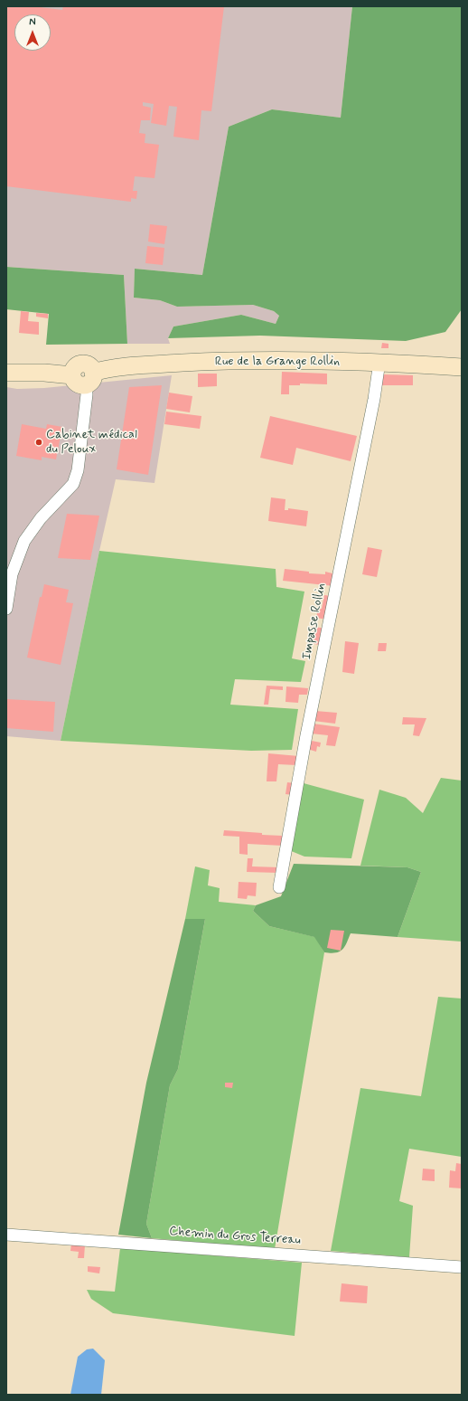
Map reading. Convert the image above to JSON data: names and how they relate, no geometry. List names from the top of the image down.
{
  "streets": {
    "main road": ["Rue de la Grange Rollin"],
    "street": ["Impasse Rollin", "Chemin du Gros Terreau"]
  },
  "crossings": [
    ["Rue de la Grange Rollin", "Impasse Rollin"]
  ],
  "places": ["Cabinet médical du Peloux"],
  "north": "top"
}
